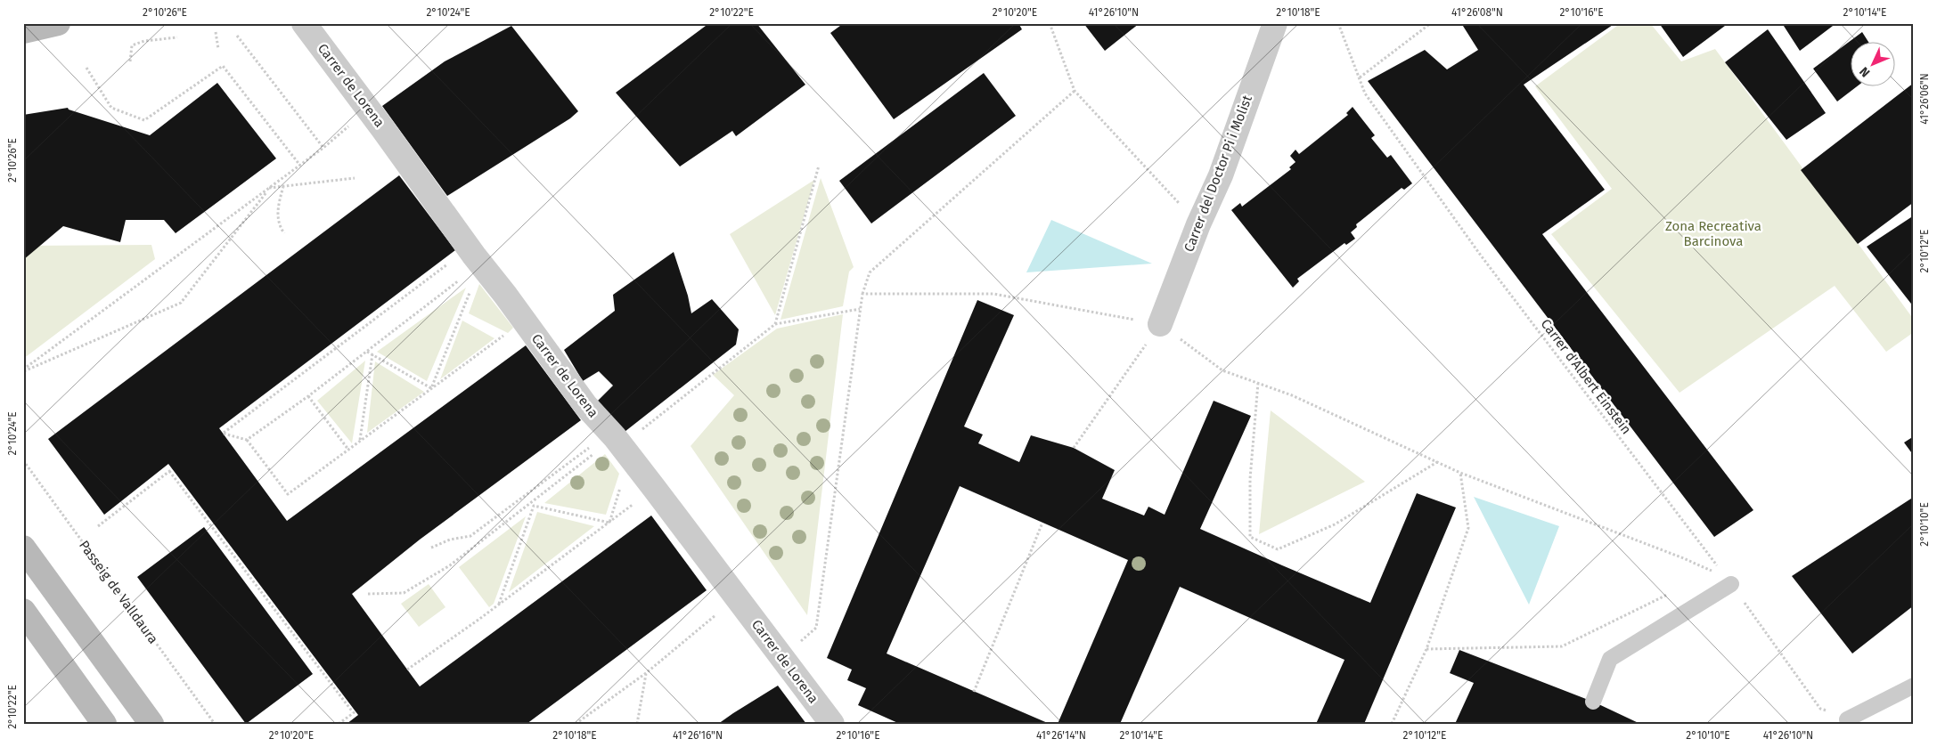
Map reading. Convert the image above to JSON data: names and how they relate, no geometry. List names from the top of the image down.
{
  "streets": {
    "street": ["Carrer de Lorena", "Carrer del Doctor Pi i Molist"],
    "path": ["Carrer d'Albert Einstein", "Passeig de Valldaura"]
  },
  "parks": ["Zona Recreativa Barcinova"],
  "north": "bottom left",
  "coordinates": [
    "2°10'26\"E",
    "2°10'24\"E",
    "2°10'22\"E",
    "2°10'20\"E",
    "41°26'10\"N",
    "2°10'18\"E",
    "41°26'08\"N",
    "2°10'16\"E",
    "2°10'14\"E",
    "41°26'06\"N",
    "2°10'12\"E",
    "2°10'10\"E",
    "41°26'16\"N",
    "41°26'14\"N"
  ]
}
